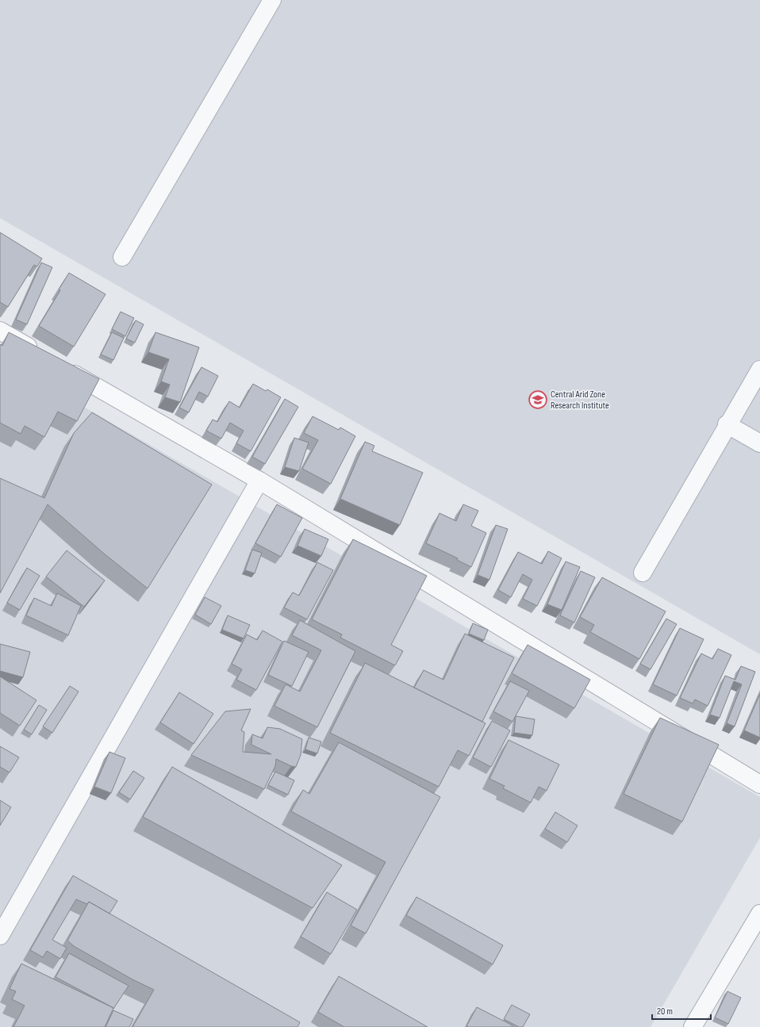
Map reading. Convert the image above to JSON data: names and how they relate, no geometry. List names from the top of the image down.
{
  "places": {
    "school or university": ["Central Arid Zone Research Institute"]
  },
  "scale_bar": "20 m"
}
